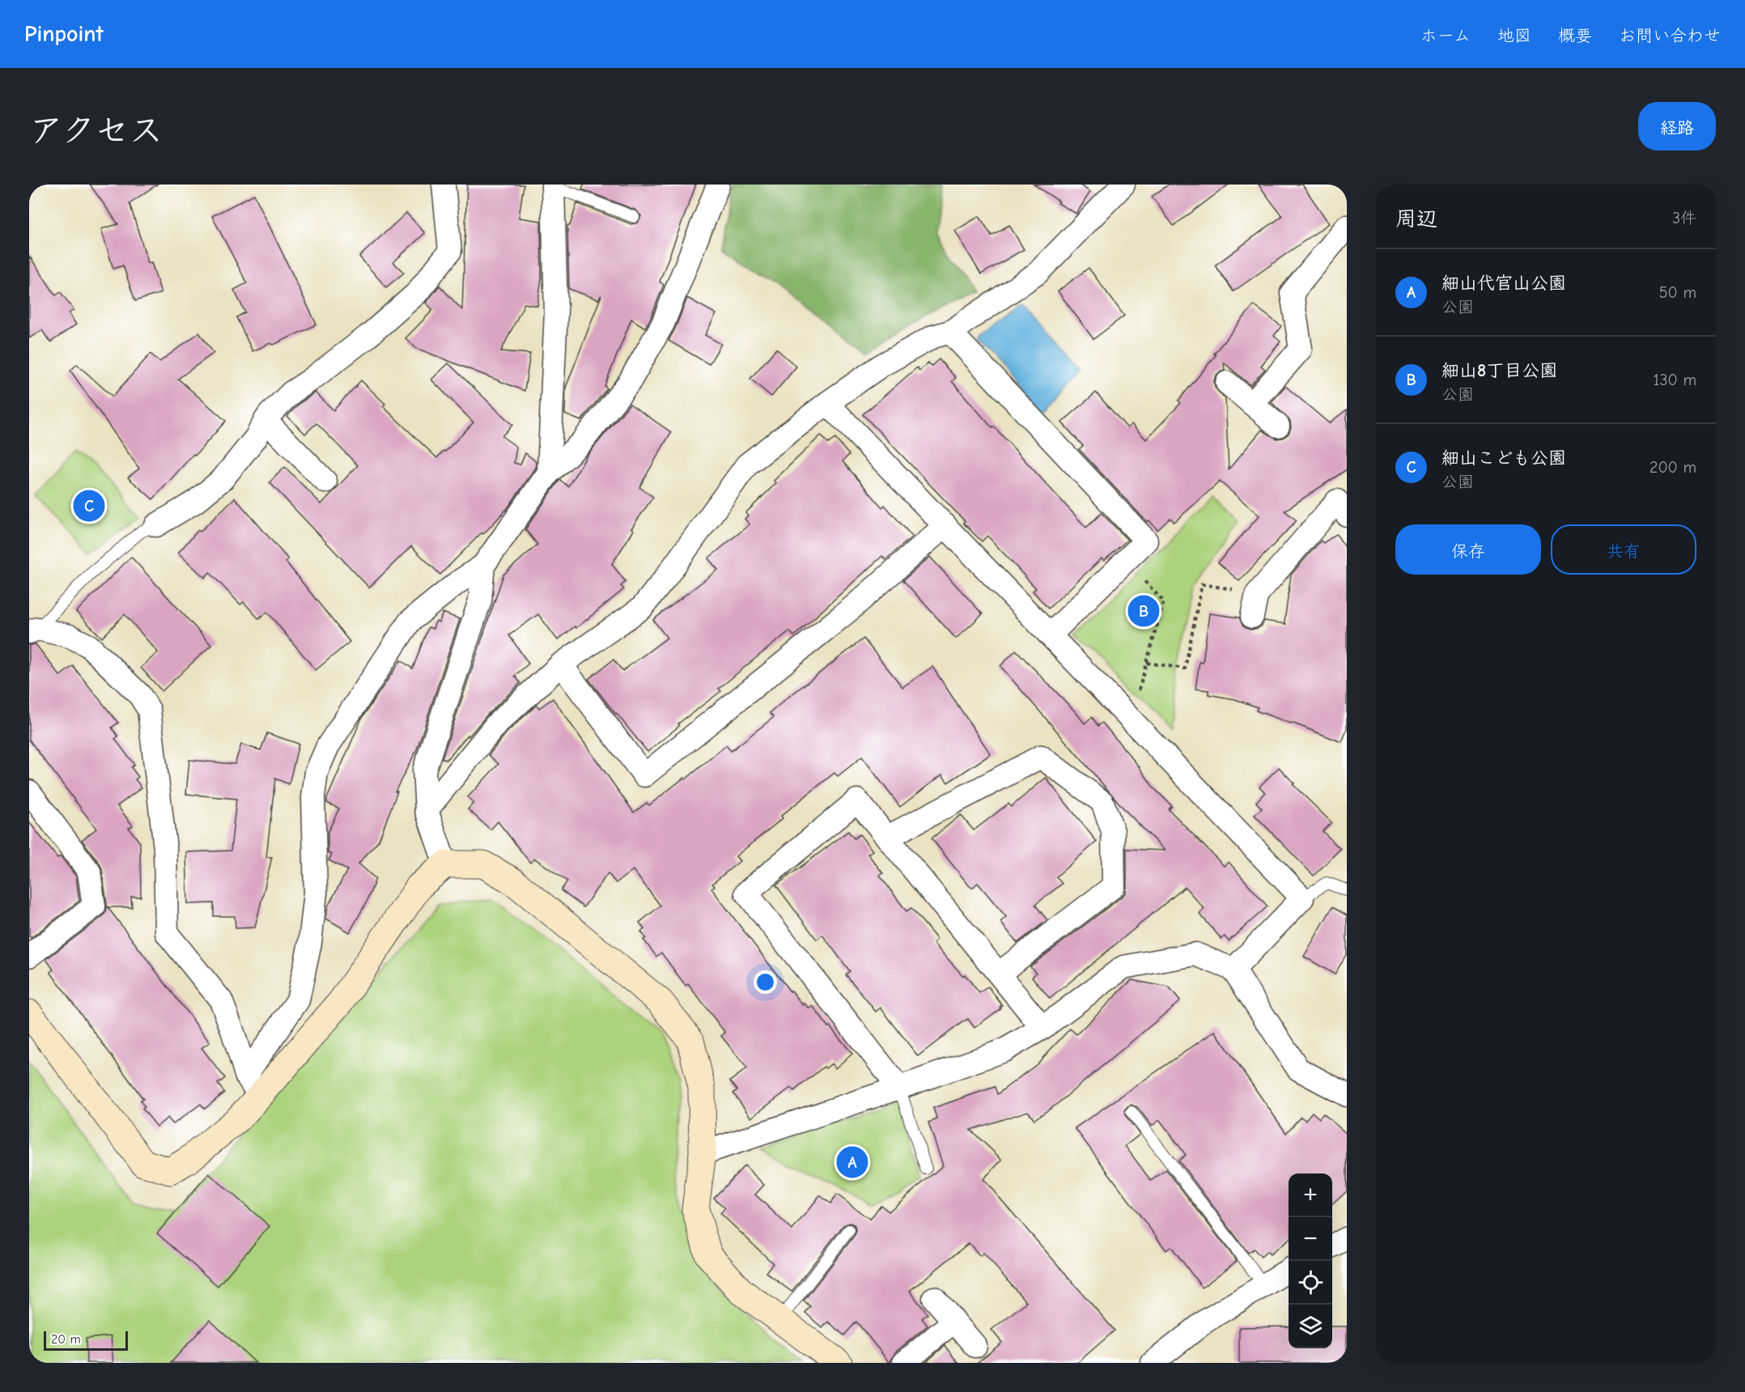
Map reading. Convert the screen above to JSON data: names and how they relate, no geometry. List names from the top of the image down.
{
  "scale_bar": "20 m",
  "page": {
    "header": "Pinpoint",
    "nav": [
      "ホーム",
      "地図",
      "概要",
      "お問い合わせ"
    ],
    "title": "アクセス",
    "buttons": [
      "経路",
      ["保存", "共有"]
    ],
    "heading": ["周辺", "3件"],
    "list": [
      {
        "mark": "A",
        "name": "細山代官山公園",
        "note": "公園",
        "value": "50 m"
      },
      {
        "mark": "B",
        "name": "細山8丁目公園",
        "note": "公園",
        "value": "130 m"
      },
      {
        "mark": "C",
        "name": "細山こども公園",
        "note": "公園",
        "value": "200 m"
      }
    ],
    "pins": ["C", "B", "A"],
    "map_buttons": ["+", "−"],
    "scale": "20 m"
  }
}
